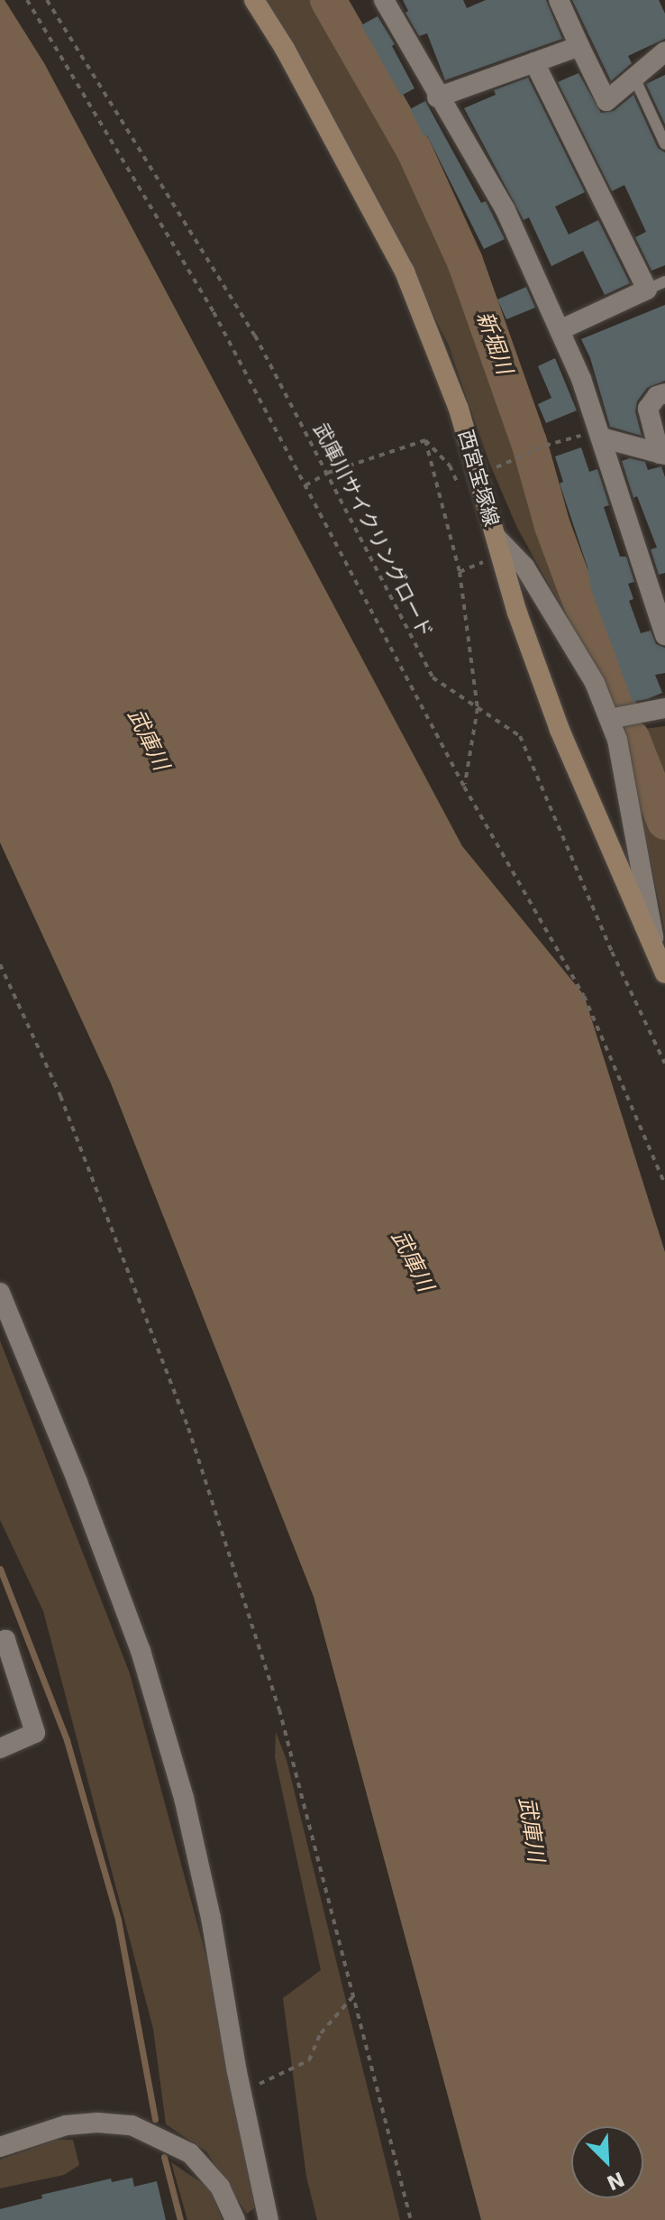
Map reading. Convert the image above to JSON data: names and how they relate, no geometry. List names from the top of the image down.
{
  "streets": {
    "main road": ["西宮宝塚線"],
    "path": ["武庫川サイクリングロード"]
  },
  "water": ["新堀川", "武庫川"],
  "north": "bottom right"
}
